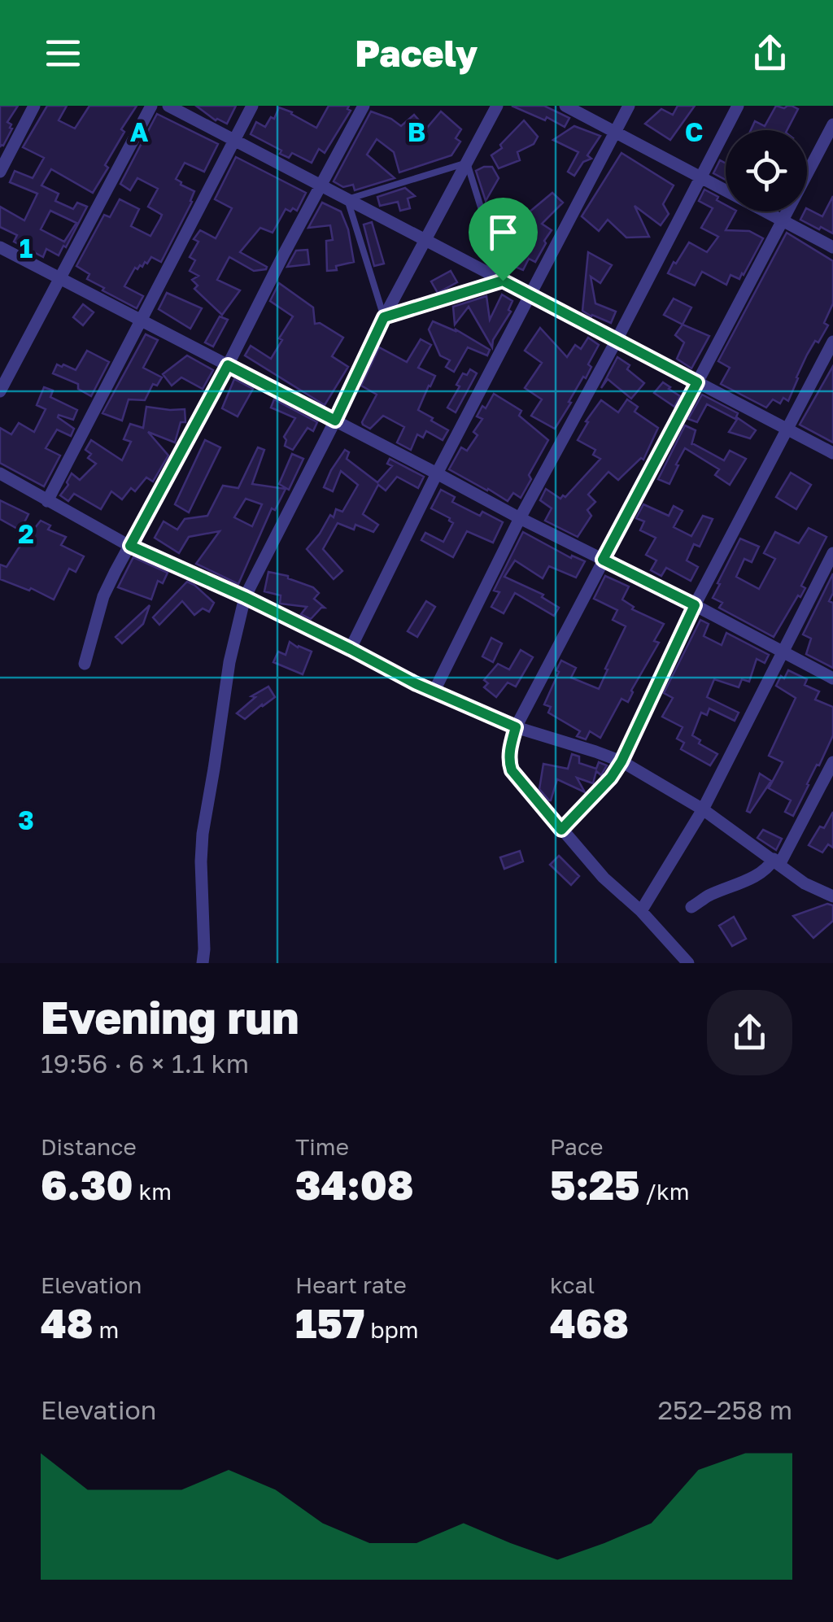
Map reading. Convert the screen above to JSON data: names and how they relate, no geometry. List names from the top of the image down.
{
  "page": {
    "header": "Pacely",
    "heading": ["Evening run", "19:56 · 6 × 1.1 km"],
    "stats": [
      ["Distance", "6.30 km"],
      ["Time", "34:08"],
      ["Pace", "5:25 /km"],
      ["Elevation", "48 m"],
      ["Heart rate", "157 bpm"],
      ["kcal", "468"]
    ],
    "chart": ["Elevation", "252–258 m"]
  },
  "grid": {
    "columns": ["A", "B", "C"],
    "rows": ["1", "2", "3"]
  }
}
